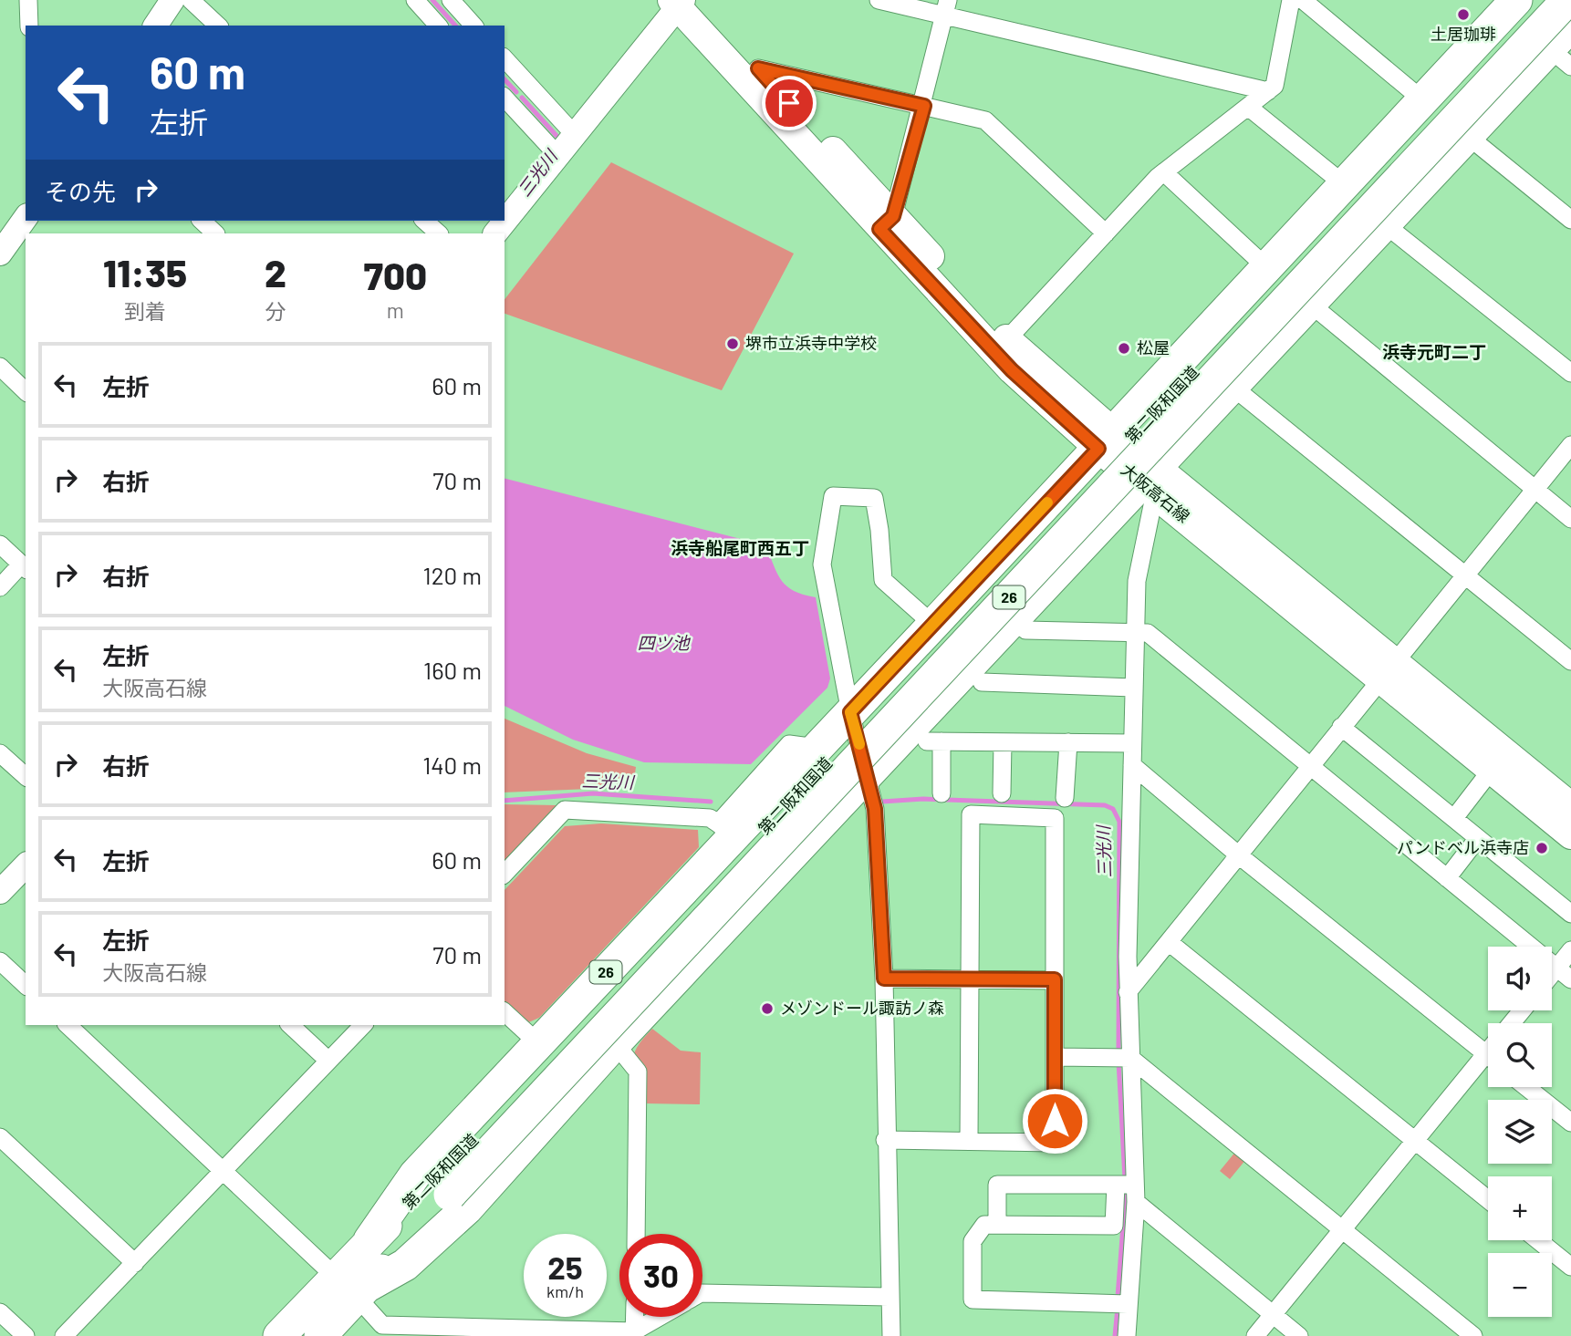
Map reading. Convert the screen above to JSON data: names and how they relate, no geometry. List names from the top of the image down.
{
  "streets": {
    "highway": ["第二阪和国道", "26"],
    "main road": ["大阪高石線"]
  },
  "crossings": [
    ["第二阪和国道", "26"],
    ["大阪高石線", "26"]
  ],
  "districts": ["浜寺元町二丁", "浜寺船尾町西五丁"],
  "water": ["三光川", "四ツ池"],
  "places": [
    "土居珈琲",
    "堺市立浜寺中学校",
    "松屋",
    "パンドベル浜寺店",
    "メゾンドール諏訪ノ森"
  ],
  "page": {
    "turn": ["60 m", "左折"],
    "then": "その先",
    "eta": [
      "11:35",
      "到着",
      "2",
      "分",
      "700",
      "m"
    ],
    "list": [
      {
        "name": "左折",
        "value": "60 m"
      },
      {
        "name": "右折",
        "value": "70 m"
      },
      {
        "name": "右折",
        "value": "120 m"
      },
      {
        "name": "左折",
        "note": "大阪高石線",
        "value": "160 m"
      },
      {
        "name": "右折",
        "value": "140 m"
      },
      {
        "name": "左折",
        "value": "60 m"
      },
      {
        "name": "左折",
        "note": "大阪高石線",
        "value": "70 m"
      }
    ],
    "map_buttons": ["+", "−"],
    "speed": "25 km/h",
    "limit": "30"
  }
}
